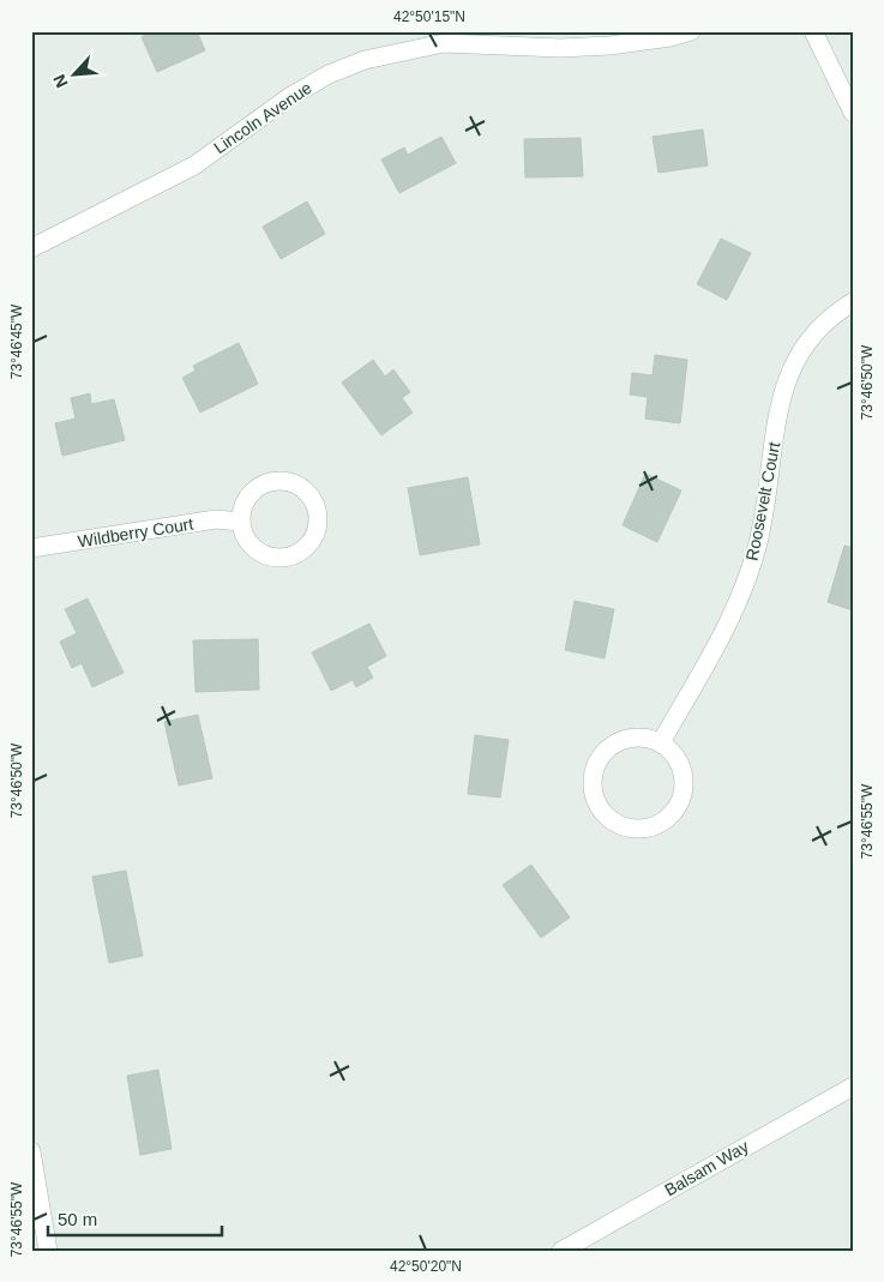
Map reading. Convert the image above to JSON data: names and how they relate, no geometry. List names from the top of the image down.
{
  "streets": {
    "street": [
      "Lincoln Avenue",
      "Roosevelt Court",
      "Wildberry Court",
      "Balsam Way"
    ]
  },
  "scale_bar": "50 m",
  "north": "bottom left",
  "coordinates": [
    "42°50'15\"N",
    "73°46'45\"W",
    "73°46'50\"W",
    "73°46'55\"W",
    "42°50'20\"N"
  ]
}
